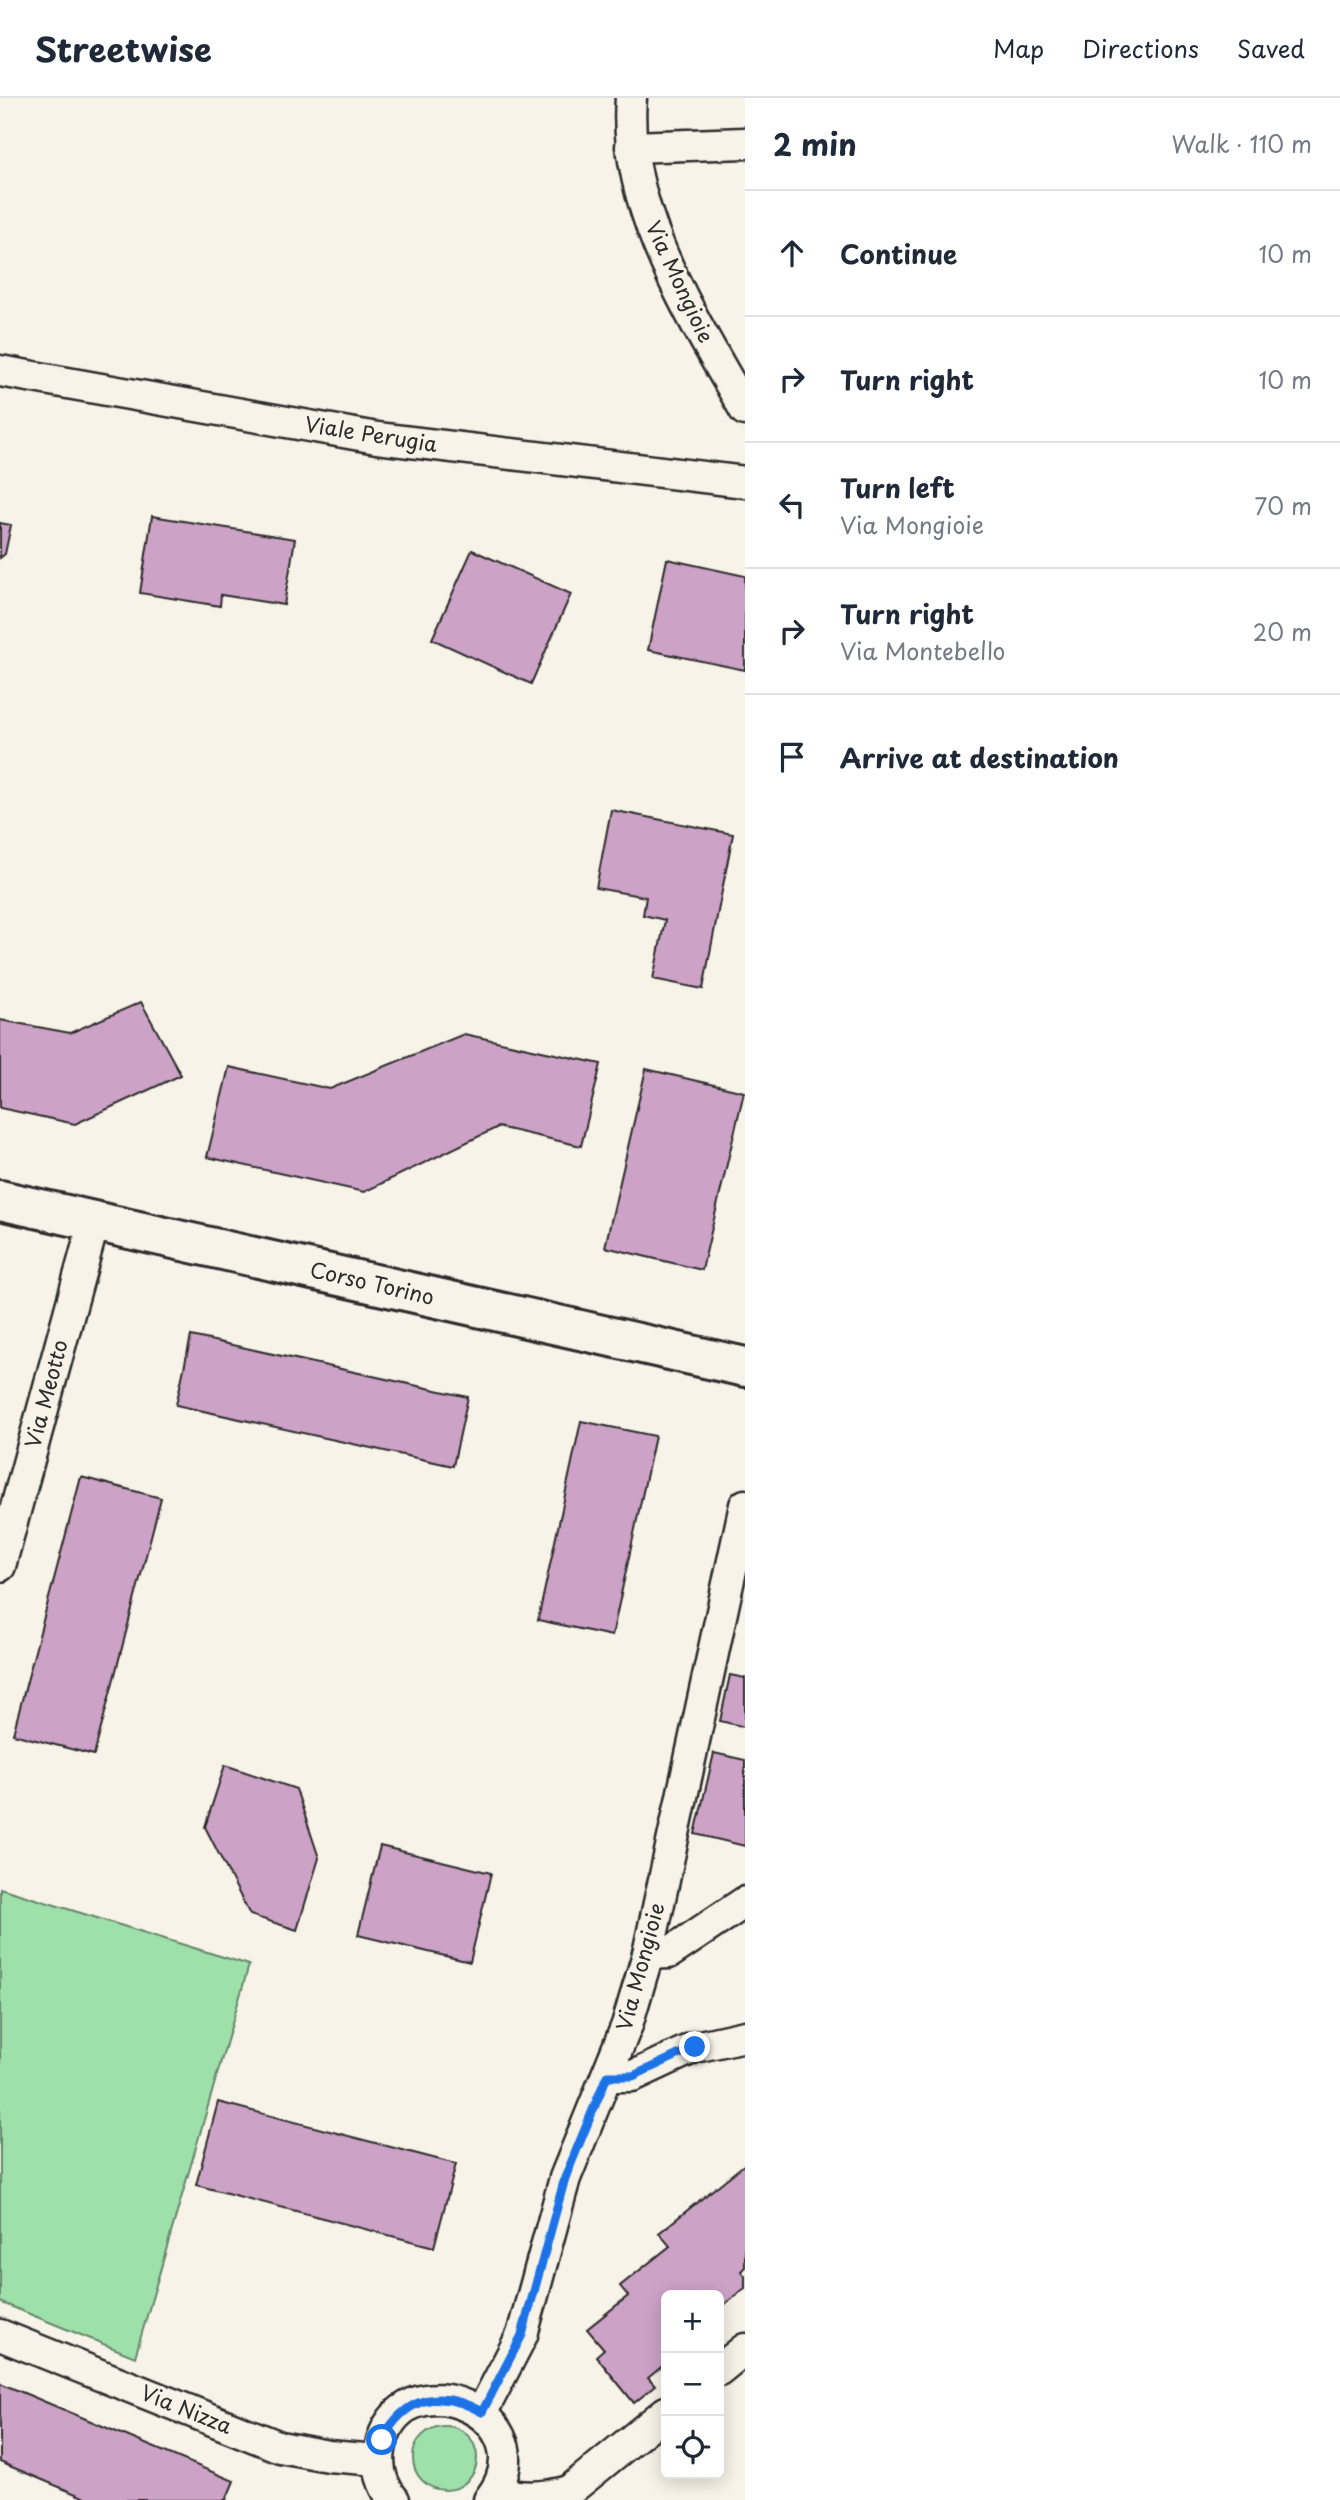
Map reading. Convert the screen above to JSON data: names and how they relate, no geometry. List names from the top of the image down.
{
  "streets": {
    "main road": ["Corso Torino"],
    "street": [
      "Via Mongioie",
      "Viale Perugia",
      "Via Meotto",
      "Via Nizza"
    ]
  },
  "crossings": [
    ["Corso Torino", "Via Meotto"]
  ],
  "page": {
    "header": "Streetwise",
    "nav": ["Map", "Directions", "Saved"],
    "heading": ["2 min", "Walk · 110 m"],
    "list": [
      ["Continue", "10 m"],
      ["Turn right", "10 m"],
      ["Turn left", "Via Mongioie", "70 m"],
      ["Turn right", "Via Montebello", "20 m"],
      "Arrive at destination"
    ],
    "map_buttons": ["+", "−"]
  }
}
